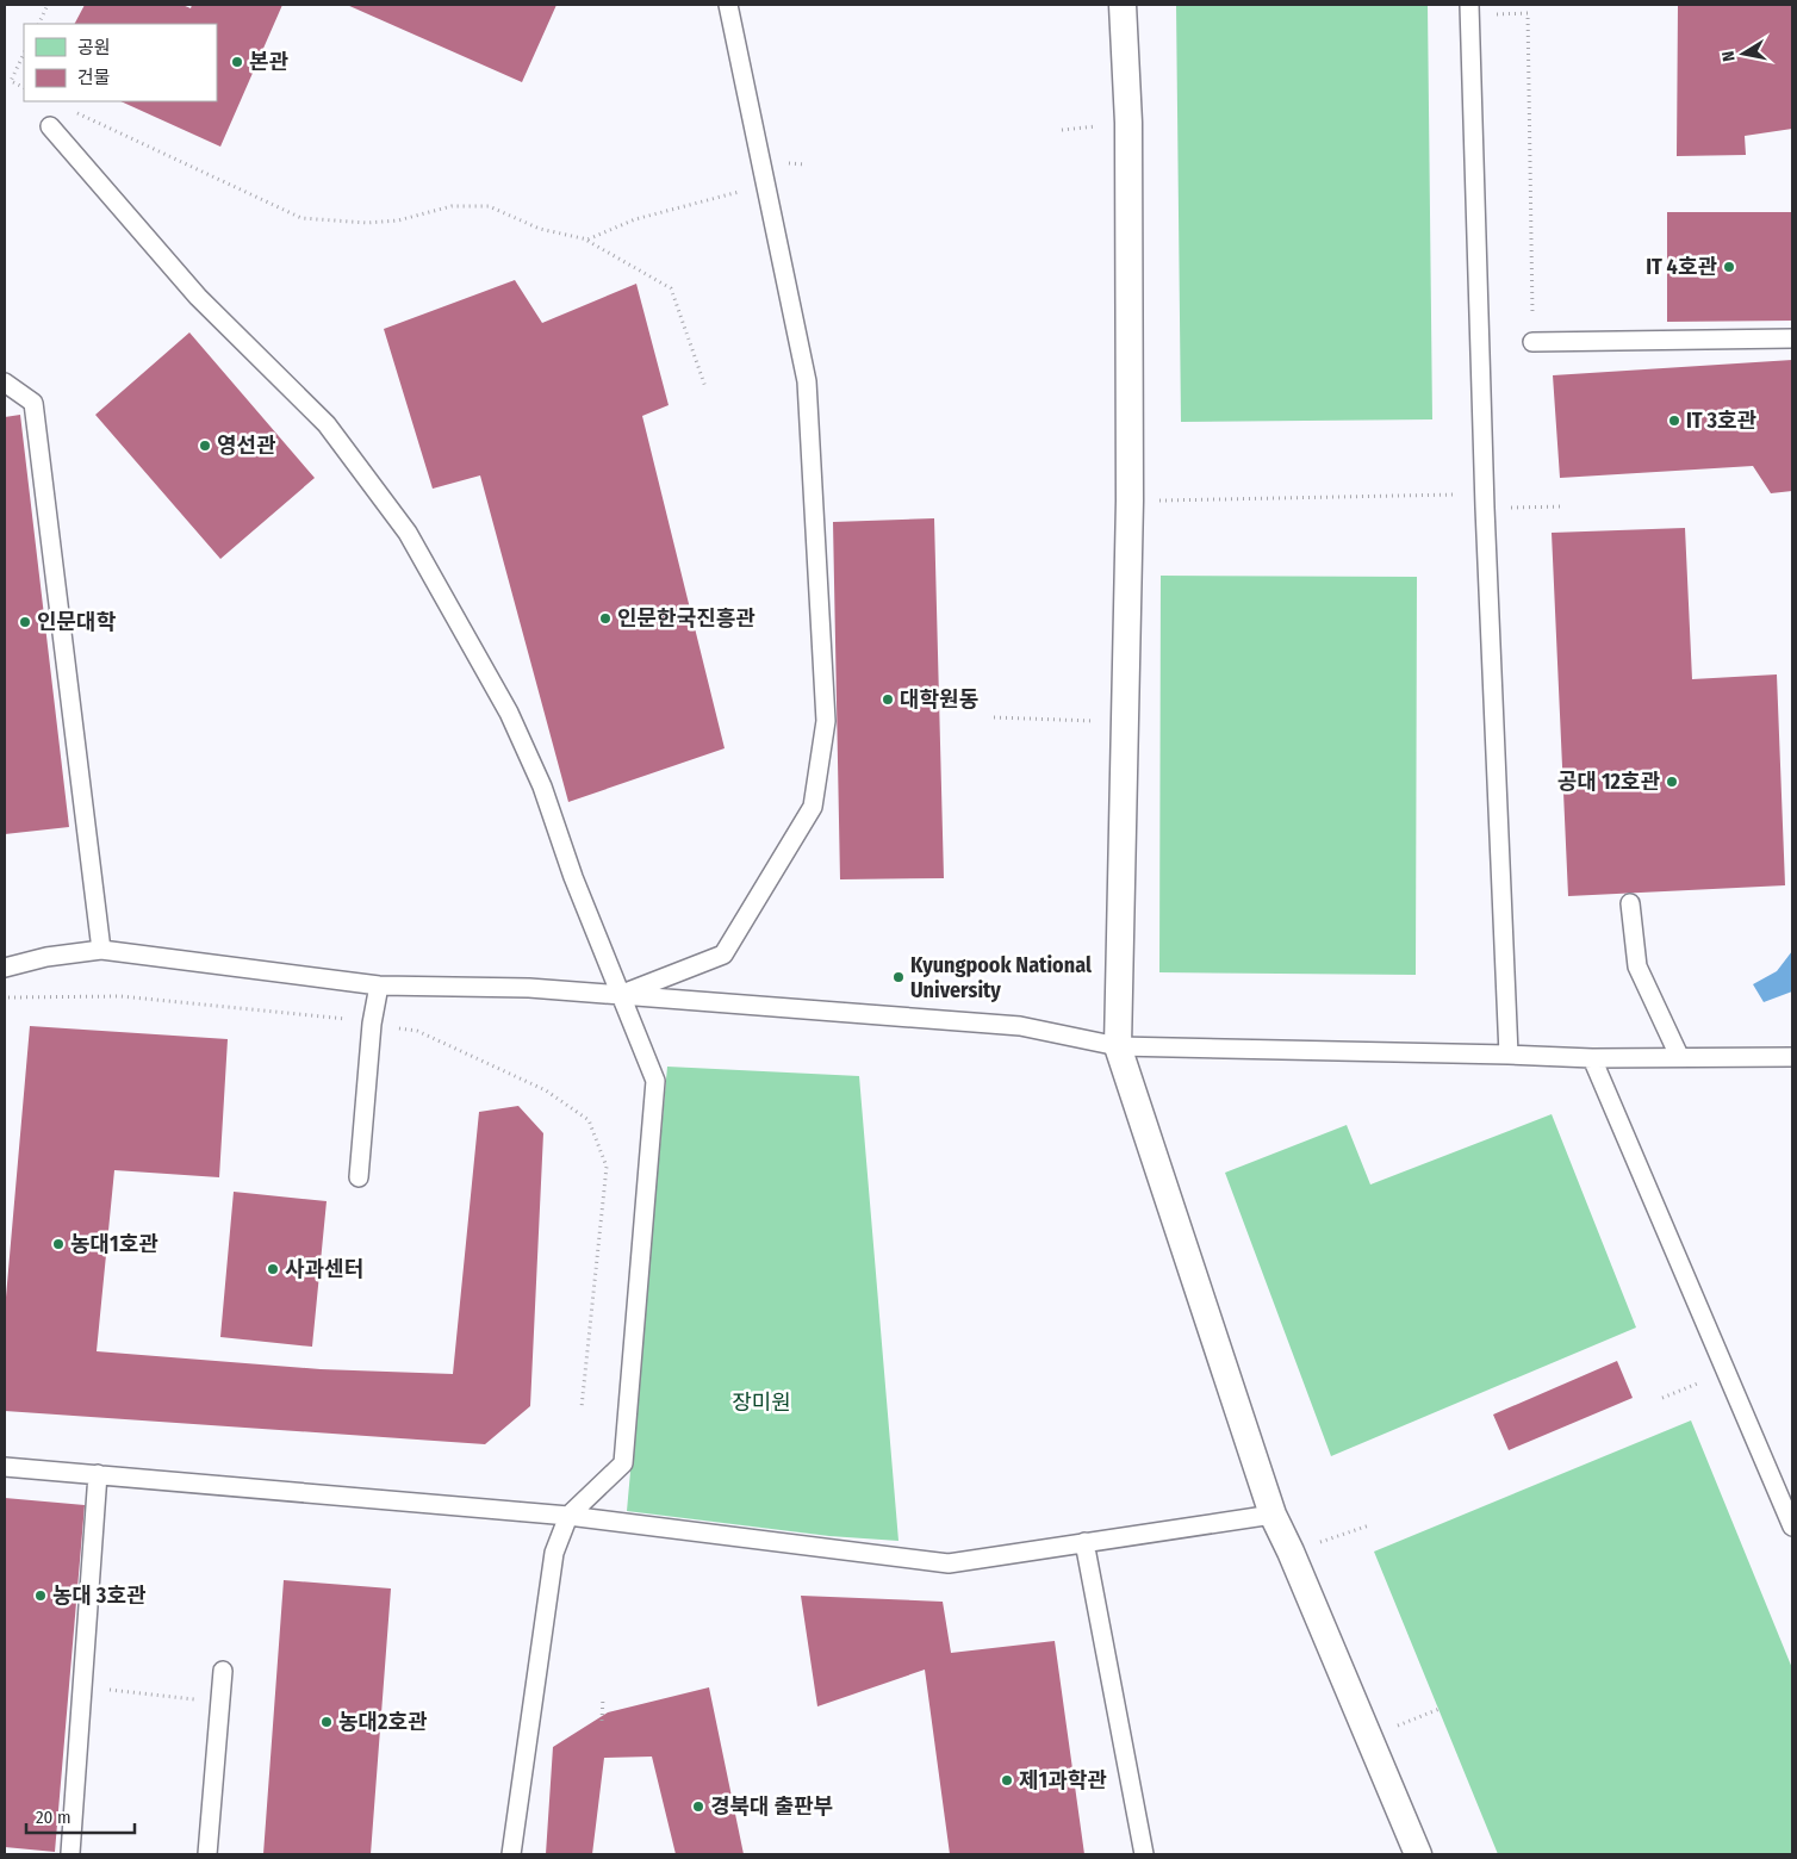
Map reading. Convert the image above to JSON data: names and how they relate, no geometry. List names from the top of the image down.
{
  "parks": ["장미원"],
  "places": [
    "본관",
    "IT 4호관",
    "IT 3호관",
    "영선관",
    "인문한국진흥관",
    "인문대학",
    "대학원동",
    "공대 12호관",
    "Kyungpook National University",
    "농대1호관",
    "사과센터",
    "농대 3호관",
    "농대2호관",
    "제1과학관",
    "경북대 출판부"
  ],
  "legend": ["공원", "건물"],
  "scale_bar": "20 m",
  "north": "left"
}
